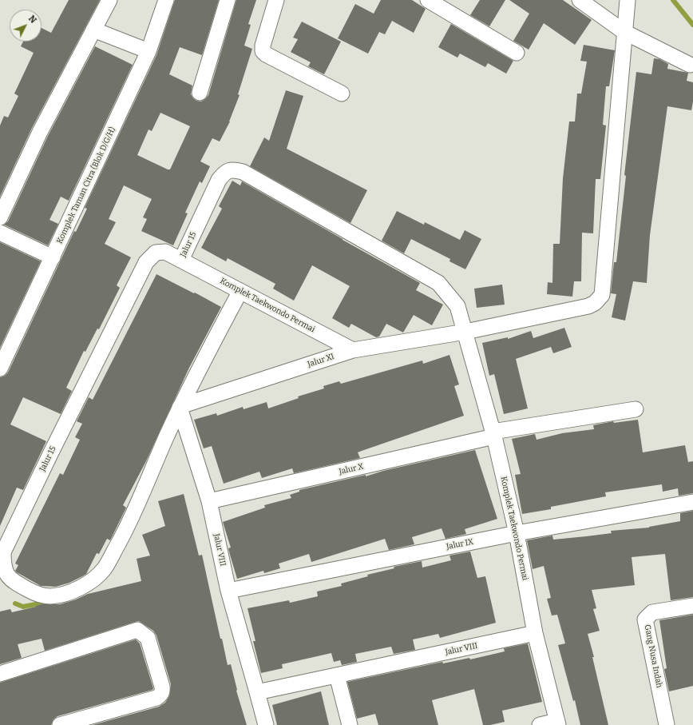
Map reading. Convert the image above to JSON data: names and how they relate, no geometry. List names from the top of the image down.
{
  "streets": {
    "street": [
      "Komplek Taman Citra (Blok D/G/H)",
      "Jalur 15",
      "Komplek Taekwondo Permai",
      "Jalur XI",
      "Jalur X",
      "Jalur IX",
      "Jalur VIII",
      "Gang Nusa Indah"
    ]
  },
  "crossings": [
    ["Jalur 15", "Komplek Taekwondo Permai"],
    ["Jalur 15", "Jalur XI"],
    ["Jalur 15", "Jalur VIII"],
    ["Komplek Taekwondo Permai", "Jalur XI"],
    ["Komplek Taekwondo Permai", "Jalur X"],
    ["Komplek Taekwondo Permai", "Jalur IX"],
    ["Komplek Taekwondo Permai", "Jalur VIII"],
    ["Jalur XI", "Jalur VIII"],
    ["Jalur X", "Jalur VIII"],
    ["Jalur IX", "Jalur VIII"]
  ],
  "north": "top right"
}
